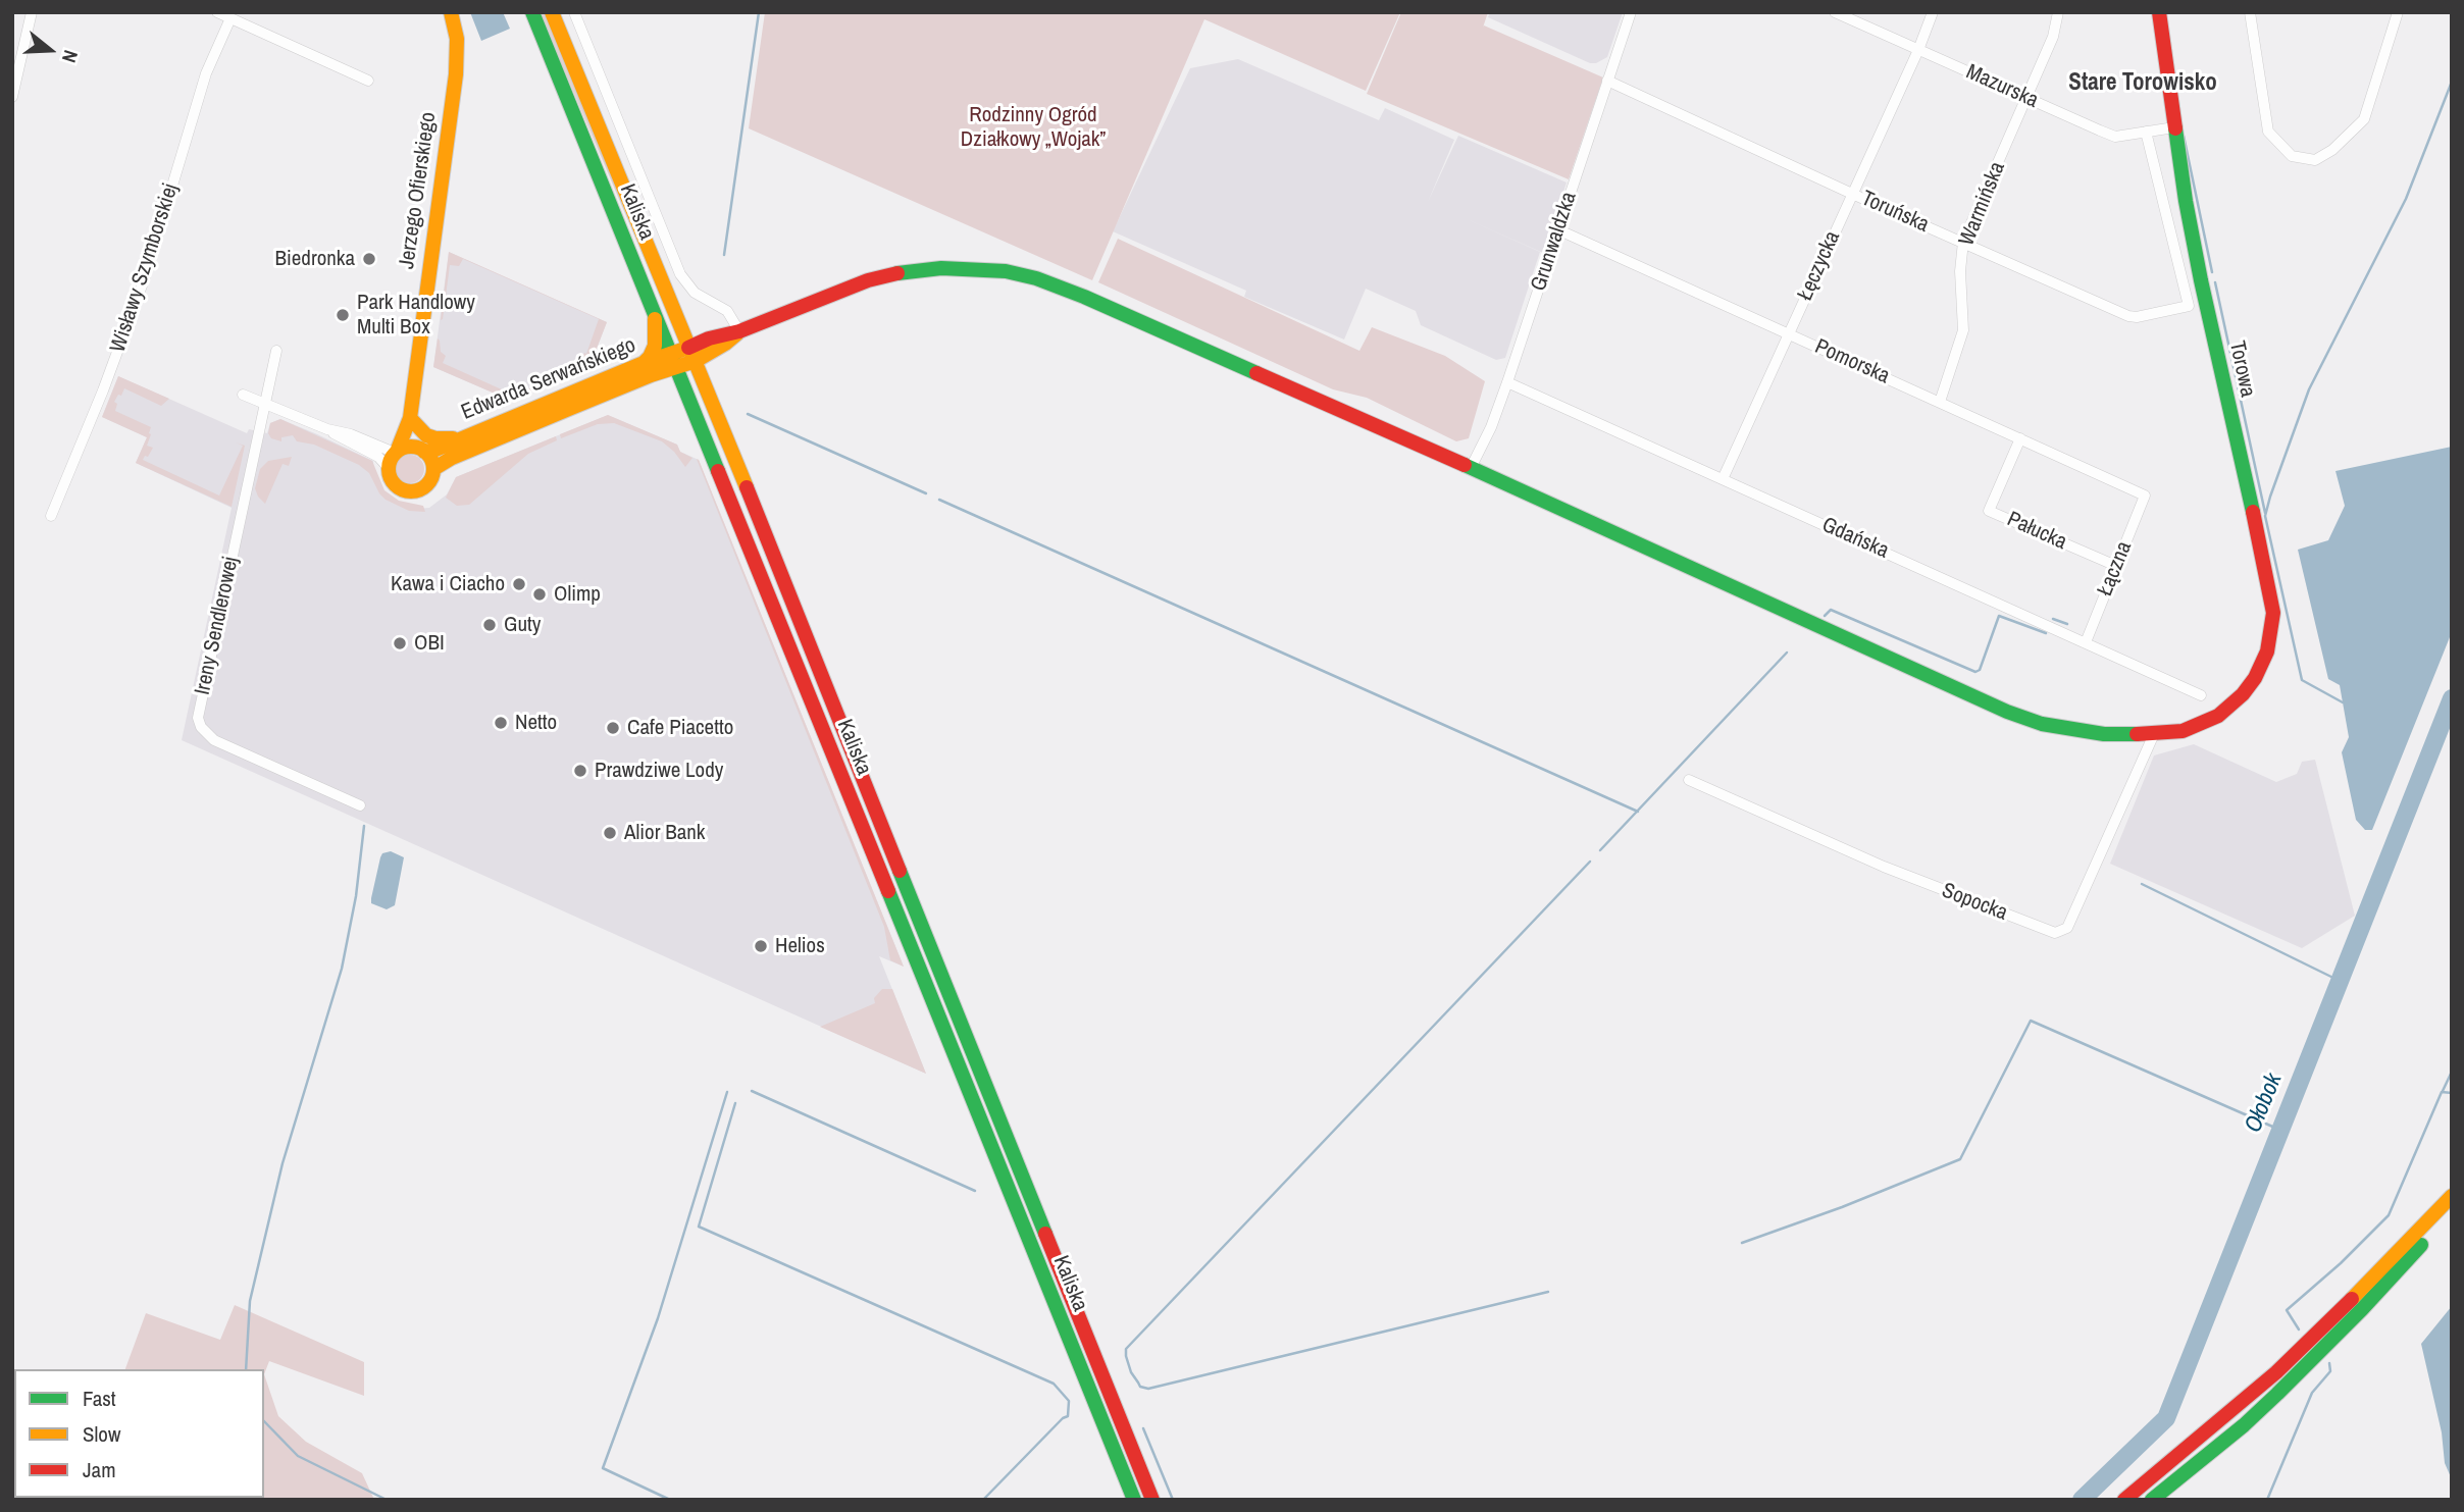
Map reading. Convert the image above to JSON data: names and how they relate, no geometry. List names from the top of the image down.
{
  "streets": {
    "main road": [
      "Jerzego Ofierskiego",
      "Kaliska",
      "Torowa",
      "Edwarda Serwańskiego"
    ],
    "street": [
      "Mazurska",
      "Warmińska",
      "Toruńska",
      "Grunwaldzka",
      "Łęczycka",
      "Wisławy Szymborskiej",
      "Pomorska",
      "Pałucka",
      "Gdańska",
      "Łączna",
      "Ireny Sendlerowej",
      "Sopocka"
    ]
  },
  "crossings": [
    ["Mazurska", "Warmińska"],
    ["Mazurska", "Toruńska"],
    ["Mazurska", "Łęczycka"],
    ["Mazurska", "Torowa"],
    ["Warmińska", "Toruńska"],
    ["Warmińska", "Pomorska"],
    ["Kaliska", "Torowa"],
    ["Kaliska", "Edwarda Serwańskiego"],
    ["Toruńska", "Grunwaldzka"],
    ["Toruńska", "Łęczycka"],
    ["Grunwaldzka", "Pomorska"],
    ["Grunwaldzka", "Torowa"],
    ["Grunwaldzka", "Gdańska"],
    ["Łęczycka", "Pomorska"],
    ["Łęczycka", "Gdańska"],
    ["Pomorska", "Pałucka"],
    ["Pomorska", "Łączna"],
    ["Torowa", "Edwarda Serwańskiego"],
    ["Torowa", "Sopocka"],
    ["Pałucka", "Łączna"],
    ["Gdańska", "Łączna"]
  ],
  "districts": ["Stare Torowisko"],
  "water": ["Ołobok"],
  "parks": ["Rodzinny Ogród Działkowy „Wojak”"],
  "places": [
    "Biedronka",
    "Park Handlowy Multi Box",
    "Kawa i Ciacho",
    "Olimp",
    "Guty",
    "OBI",
    "Netto",
    "Cafe Piacetto",
    "Prawdziwe Lody",
    "Alior Bank",
    "Helios"
  ],
  "legend": ["Fast", "Slow", "Jam"],
  "north": "right"
}
